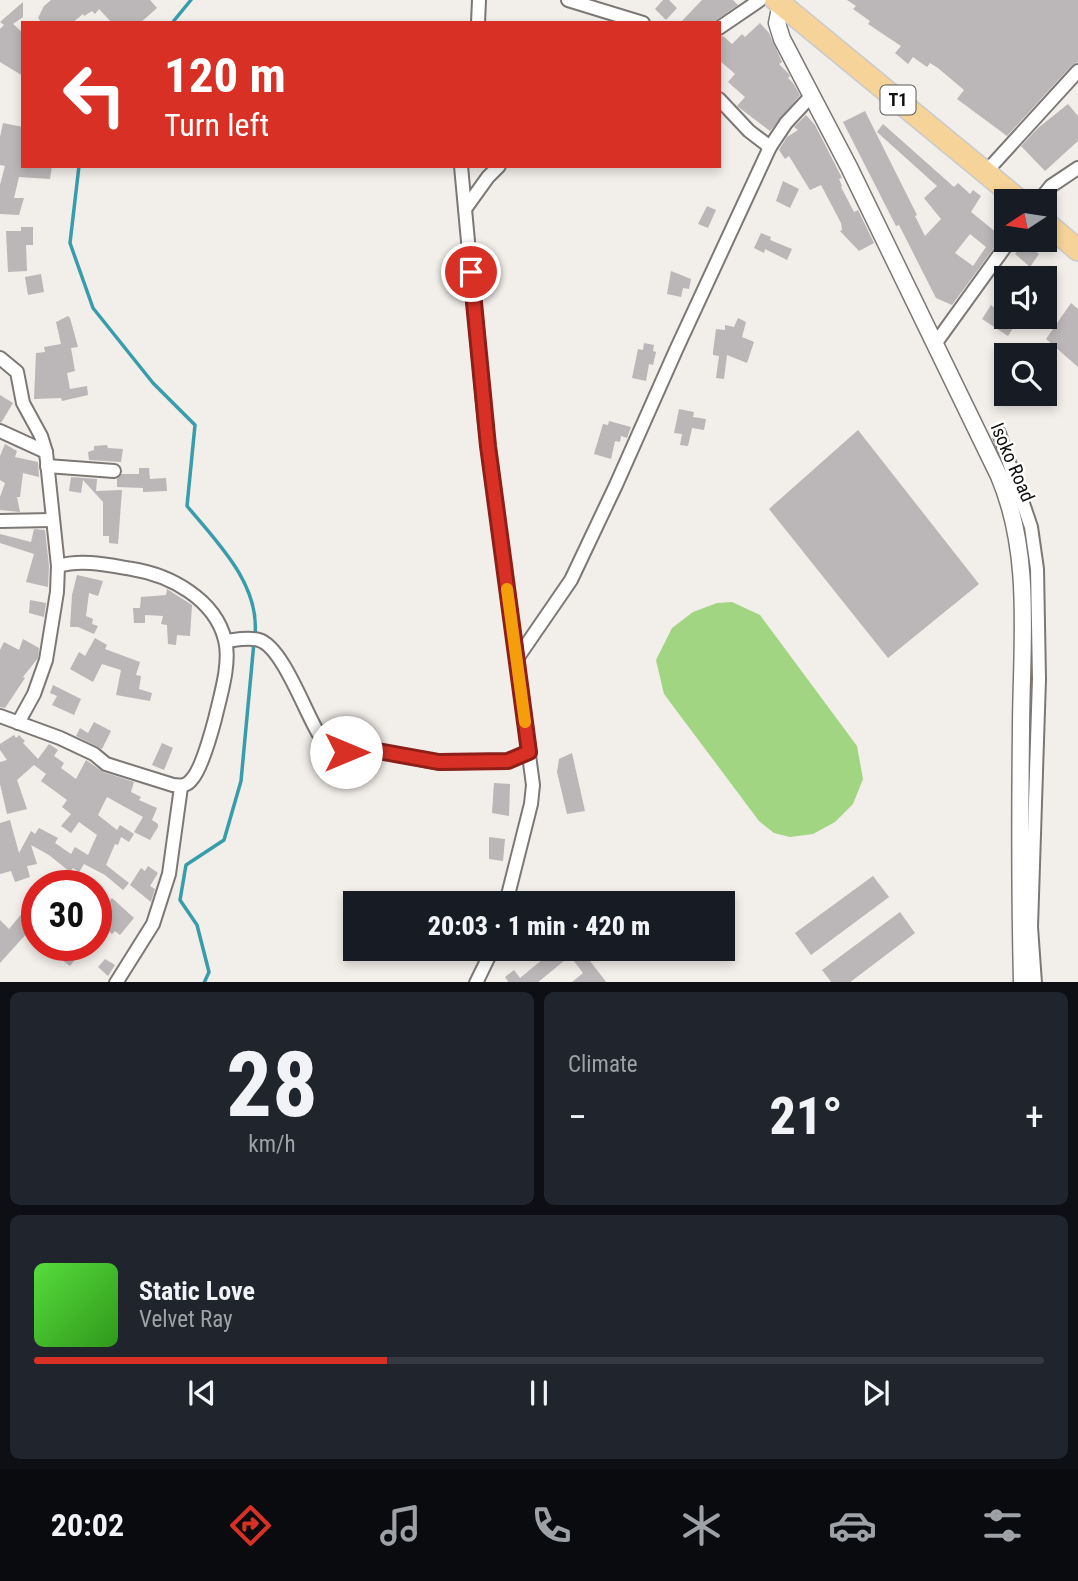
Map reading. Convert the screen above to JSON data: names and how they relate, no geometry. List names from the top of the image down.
{
  "streets": {
    "highway": ["T1"],
    "street": ["Isoko Road"]
  },
  "crossings": [
    ["T1", "Isoko Road"]
  ],
  "north": "left",
  "page": {
    "turn": ["120 m", "Turn left"],
    "limit": "30",
    "trip": "20:03 · 1 min · 420 m",
    "tile": [
      ["28", "km/h"],
      "Climate"
    ],
    "heat": ["−", "21°", "+"],
    "song": ["Static Love", "Velvet Ray"],
    "tabs": "20:02"
  }
}
